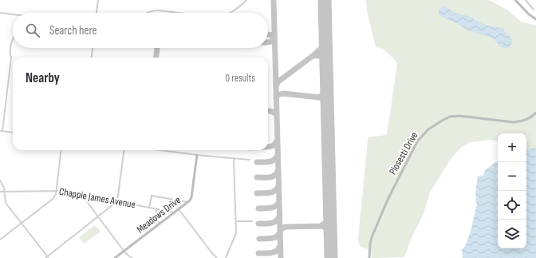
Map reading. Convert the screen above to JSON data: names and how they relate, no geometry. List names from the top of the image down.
{
  "streets": {
    "street": ["Plosesti Drive", "Chappie James Avenue", "Meadows Drive"]
  },
  "crossings": [
    ["Chappie James Avenue", "Meadows Drive"]
  ],
  "page": {
    "search": "Search here",
    "heading": ["Nearby", "0 results"],
    "map_buttons": ["+", "−"]
  }
}
